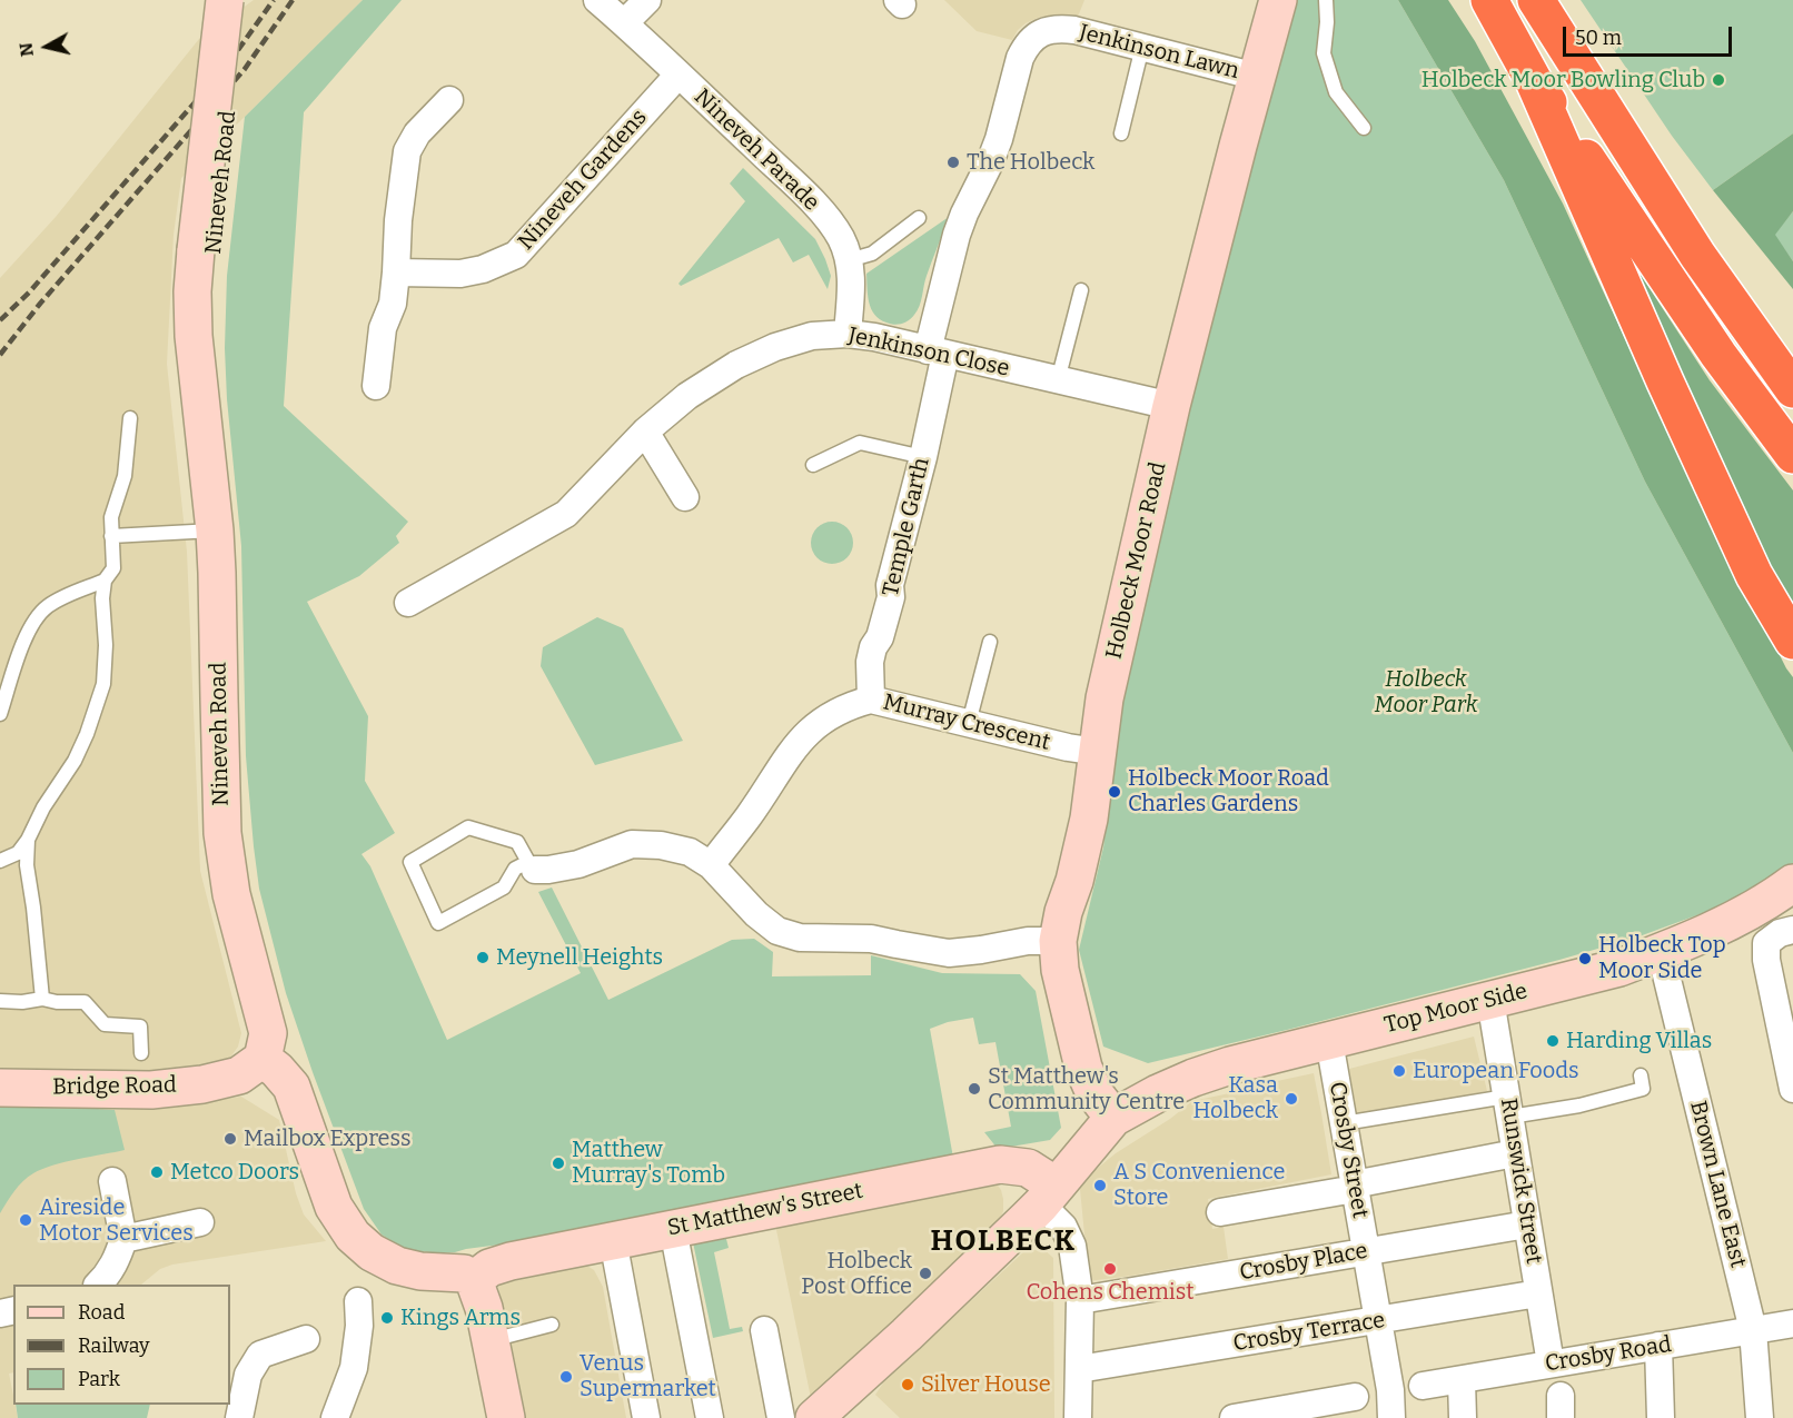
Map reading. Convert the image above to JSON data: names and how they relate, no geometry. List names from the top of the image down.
{
  "streets": {
    "street": [
      "Jenkinson Lawn",
      "Nineveh Parade",
      "Nineveh Gardens",
      "Nineveh Road",
      "Jenkinson Close",
      "Temple Garth",
      "Holbeck Moor Road",
      "Murray Crescent",
      "Top Moor Side",
      "Bridge Road",
      "Crosby Street",
      "Runswick Street",
      "Brown Lane East",
      "St Matthew's Street",
      "Crosby Place",
      "Crosby Terrace",
      "Crosby Road"
    ]
  },
  "crossings": [
    ["Jenkinson Lawn", "Jenkinson Close"],
    ["Jenkinson Lawn", "Temple Garth"],
    ["Jenkinson Lawn", "Holbeck Moor Road"],
    ["Nineveh Parade", "Nineveh Gardens"],
    ["Nineveh Parade", "Jenkinson Close"],
    ["Nineveh Road", "Bridge Road"],
    ["Jenkinson Close", "Temple Garth"],
    ["Jenkinson Close", "Holbeck Moor Road"],
    ["Temple Garth", "Murray Crescent"],
    ["Holbeck Moor Road", "Murray Crescent"],
    ["Holbeck Moor Road", "Top Moor Side"],
    ["Top Moor Side", "Crosby Street"],
    ["Top Moor Side", "Runswick Street"],
    ["Top Moor Side", "Brown Lane East"],
    ["Crosby Street", "Crosby Place"],
    ["Crosby Street", "Crosby Terrace"],
    ["Runswick Street", "Crosby Place"],
    ["Runswick Street", "Crosby Terrace"],
    ["Runswick Street", "Crosby Road"],
    ["Brown Lane East", "Crosby Road"]
  ],
  "districts": ["HOLBECK"],
  "parks": ["Holbeck Moor Park"],
  "places": [
    "Holbeck Moor Bowling Club",
    "The Holbeck",
    "Holbeck Moor Road Charles Gardens",
    "Meynell Heights",
    "Holbeck Top Moor Side",
    "Harding Villas",
    "European Foods",
    "St Matthew's Community Centre",
    "Kasa Holbeck",
    "Mailbox Express",
    "Matthew Murray's Tomb",
    "Metco Doors",
    "A S Convenience Store",
    "Aireside Motor Services",
    "Cohens Chemist",
    "Holbeck Post Office",
    "Kings Arms",
    "Venus Supermarket",
    "Silver House"
  ],
  "legend": ["Road", "Railway", "Park"],
  "scale_bar": "50 m",
  "north": "left"
}
